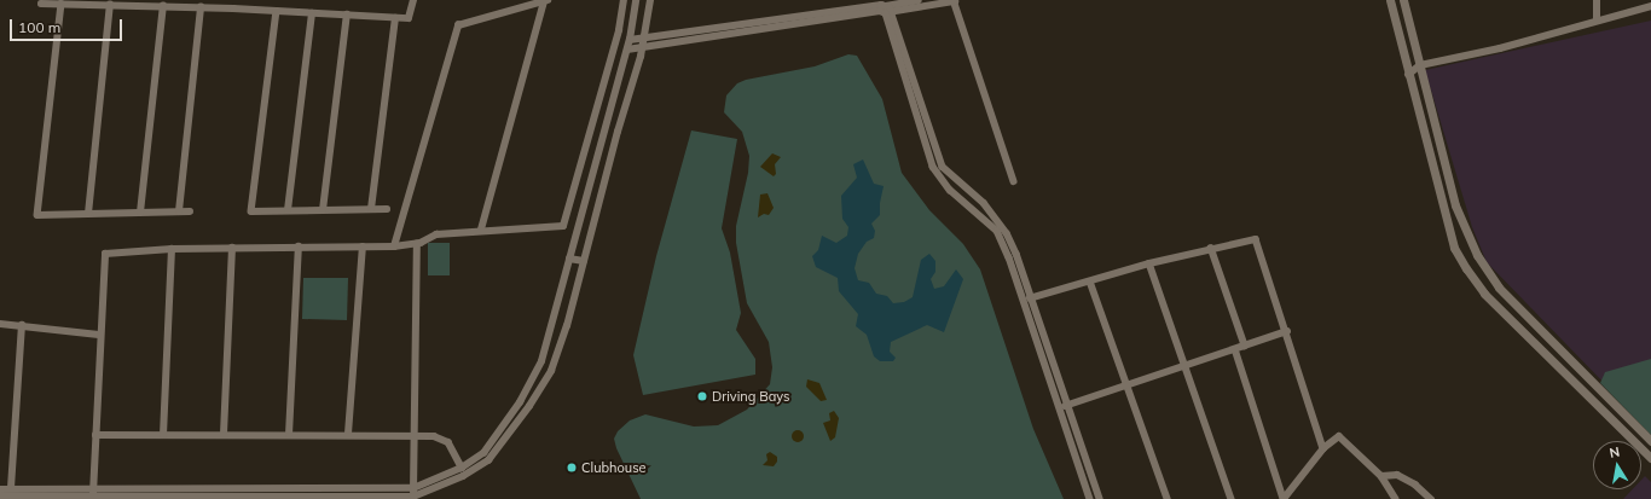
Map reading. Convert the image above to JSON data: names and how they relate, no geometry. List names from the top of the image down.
{
  "places": ["Driving Bays", "Clubhouse"],
  "scale_bar": "100 m",
  "north": "top"
}
